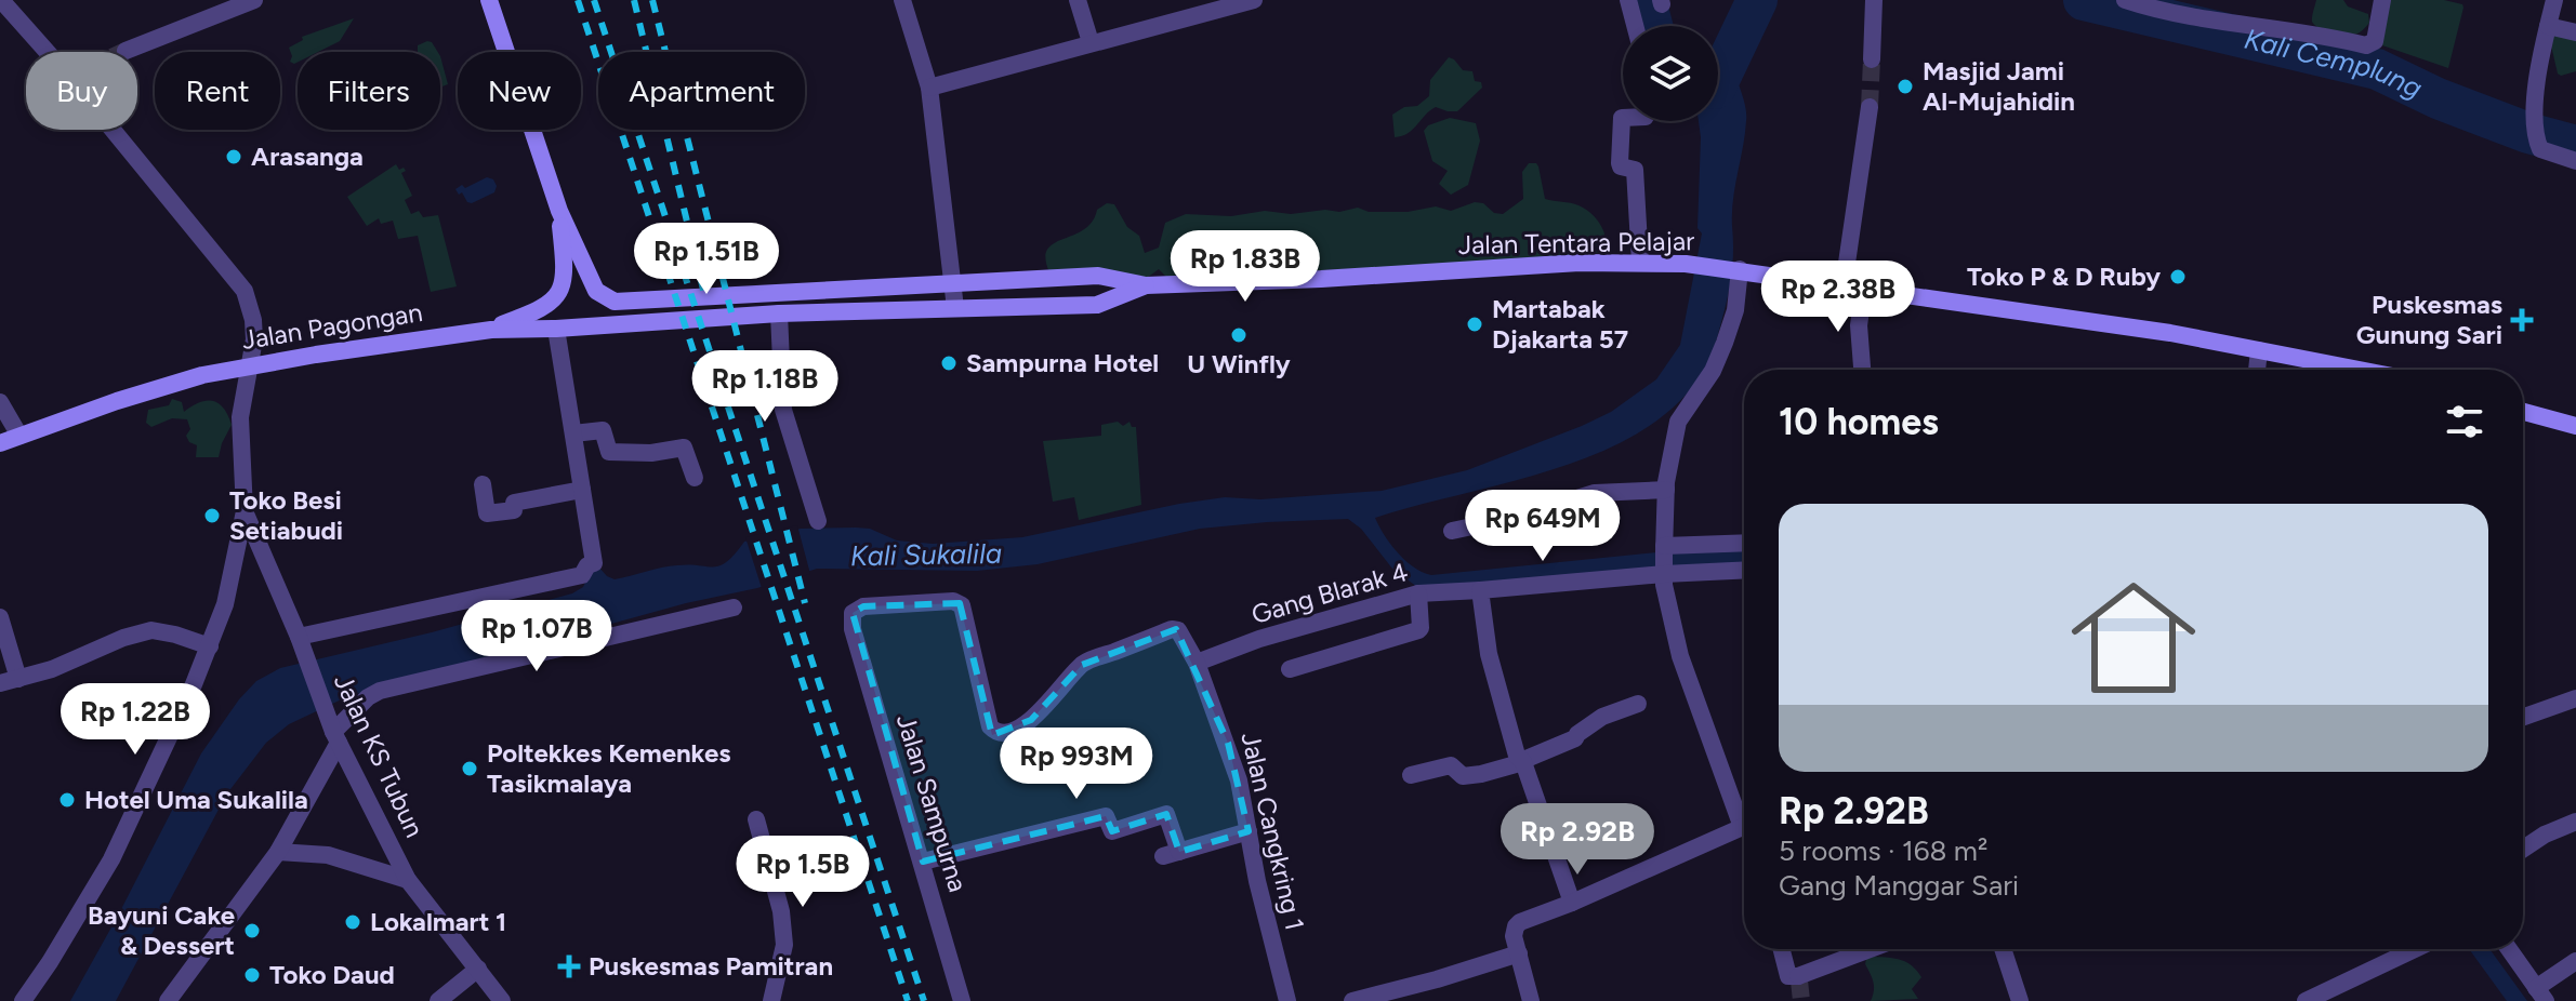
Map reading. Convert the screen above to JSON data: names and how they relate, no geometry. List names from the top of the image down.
{
  "streets": {
    "main road": ["Jalan Tentara Pelajar", "Jalan Pagongan"],
    "street": [
      "Gang Blarak 4",
      "Jalan KS Tubun",
      "Jalan Sampurna",
      "Jalan Cangkring 1"
    ]
  },
  "crossings": [
    ["Jalan Tentara Pelajar", "Jalan Pagongan"],
    ["Gang Blarak 4", "Jalan Cangkring 1"],
    ["Jalan Sampurna", "Jalan Cangkring 1"]
  ],
  "water": ["Kali Cemplung", "Kali Sukalila"],
  "places": {
    "other": [
      "Masjid Jami Al-Mujahidin",
      "Arasanga",
      "Toko P & D Ruby",
      "Martabak Djakarta 57",
      "U Winfly",
      "Sampurna Hotel",
      "Toko Besi Setiabudi",
      "Poltekkes Kemenkes Tasikmalaya",
      "Hotel Uma Sukalila",
      "Lokalmart 1",
      "Bayuni Cake & Dessert",
      "Toko Daud"
    ],
    "health": ["Puskesmas Gunung Sari", "Puskesmas Pamitran"]
  },
  "page": {
    "chip": [
      "Buy",
      "Rent",
      "Filters",
      "New",
      "Apartment"
    ],
    "price": [
      "Rp 1.51B",
      "Rp 1.83B",
      "Rp 2.38B",
      "Rp 1.18B",
      "Rp 649M",
      "Rp 1.07B",
      "Rp 1.22B",
      "Rp 993M",
      "Rp 2.92B",
      "Rp 1.5B"
    ],
    "heading": "10 homes",
    "list": [
      {
        "name": "Rp 2.92B",
        "note": "5 rooms · 168 m² · Gang Manggar Sari"
      }
    ]
  }
}
